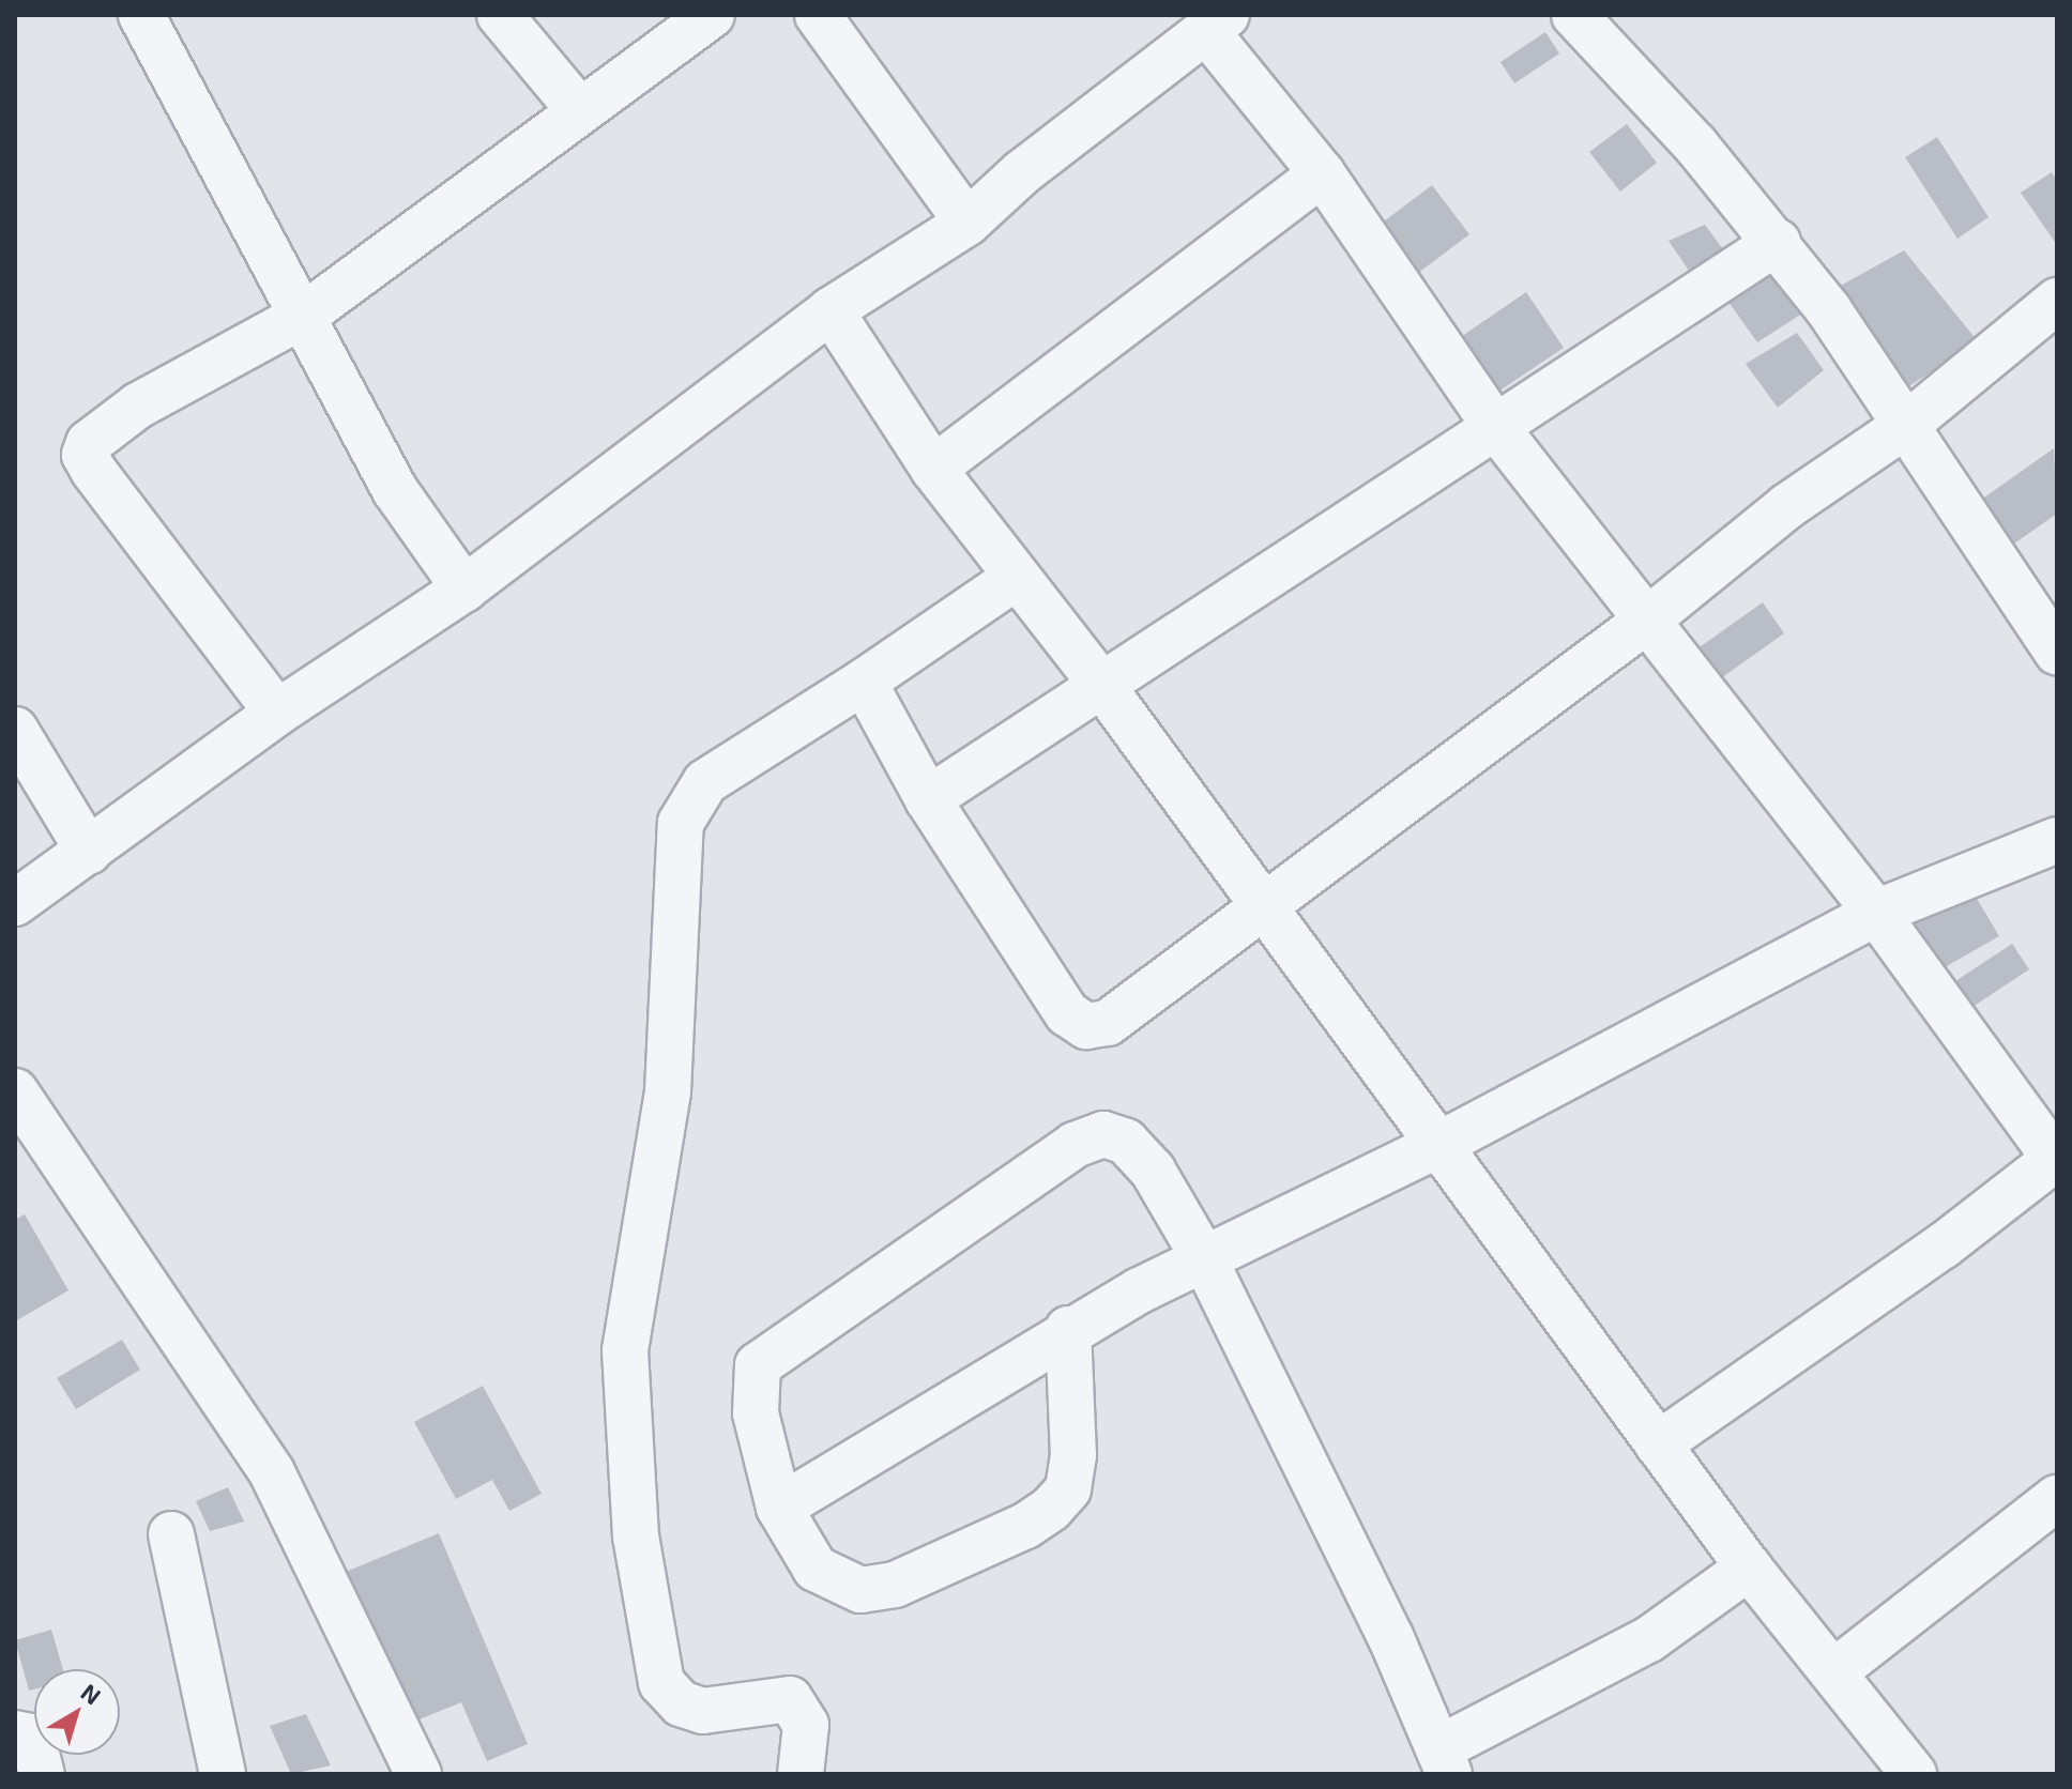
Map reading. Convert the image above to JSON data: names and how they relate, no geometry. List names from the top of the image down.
{
  "north": "top right"
}
